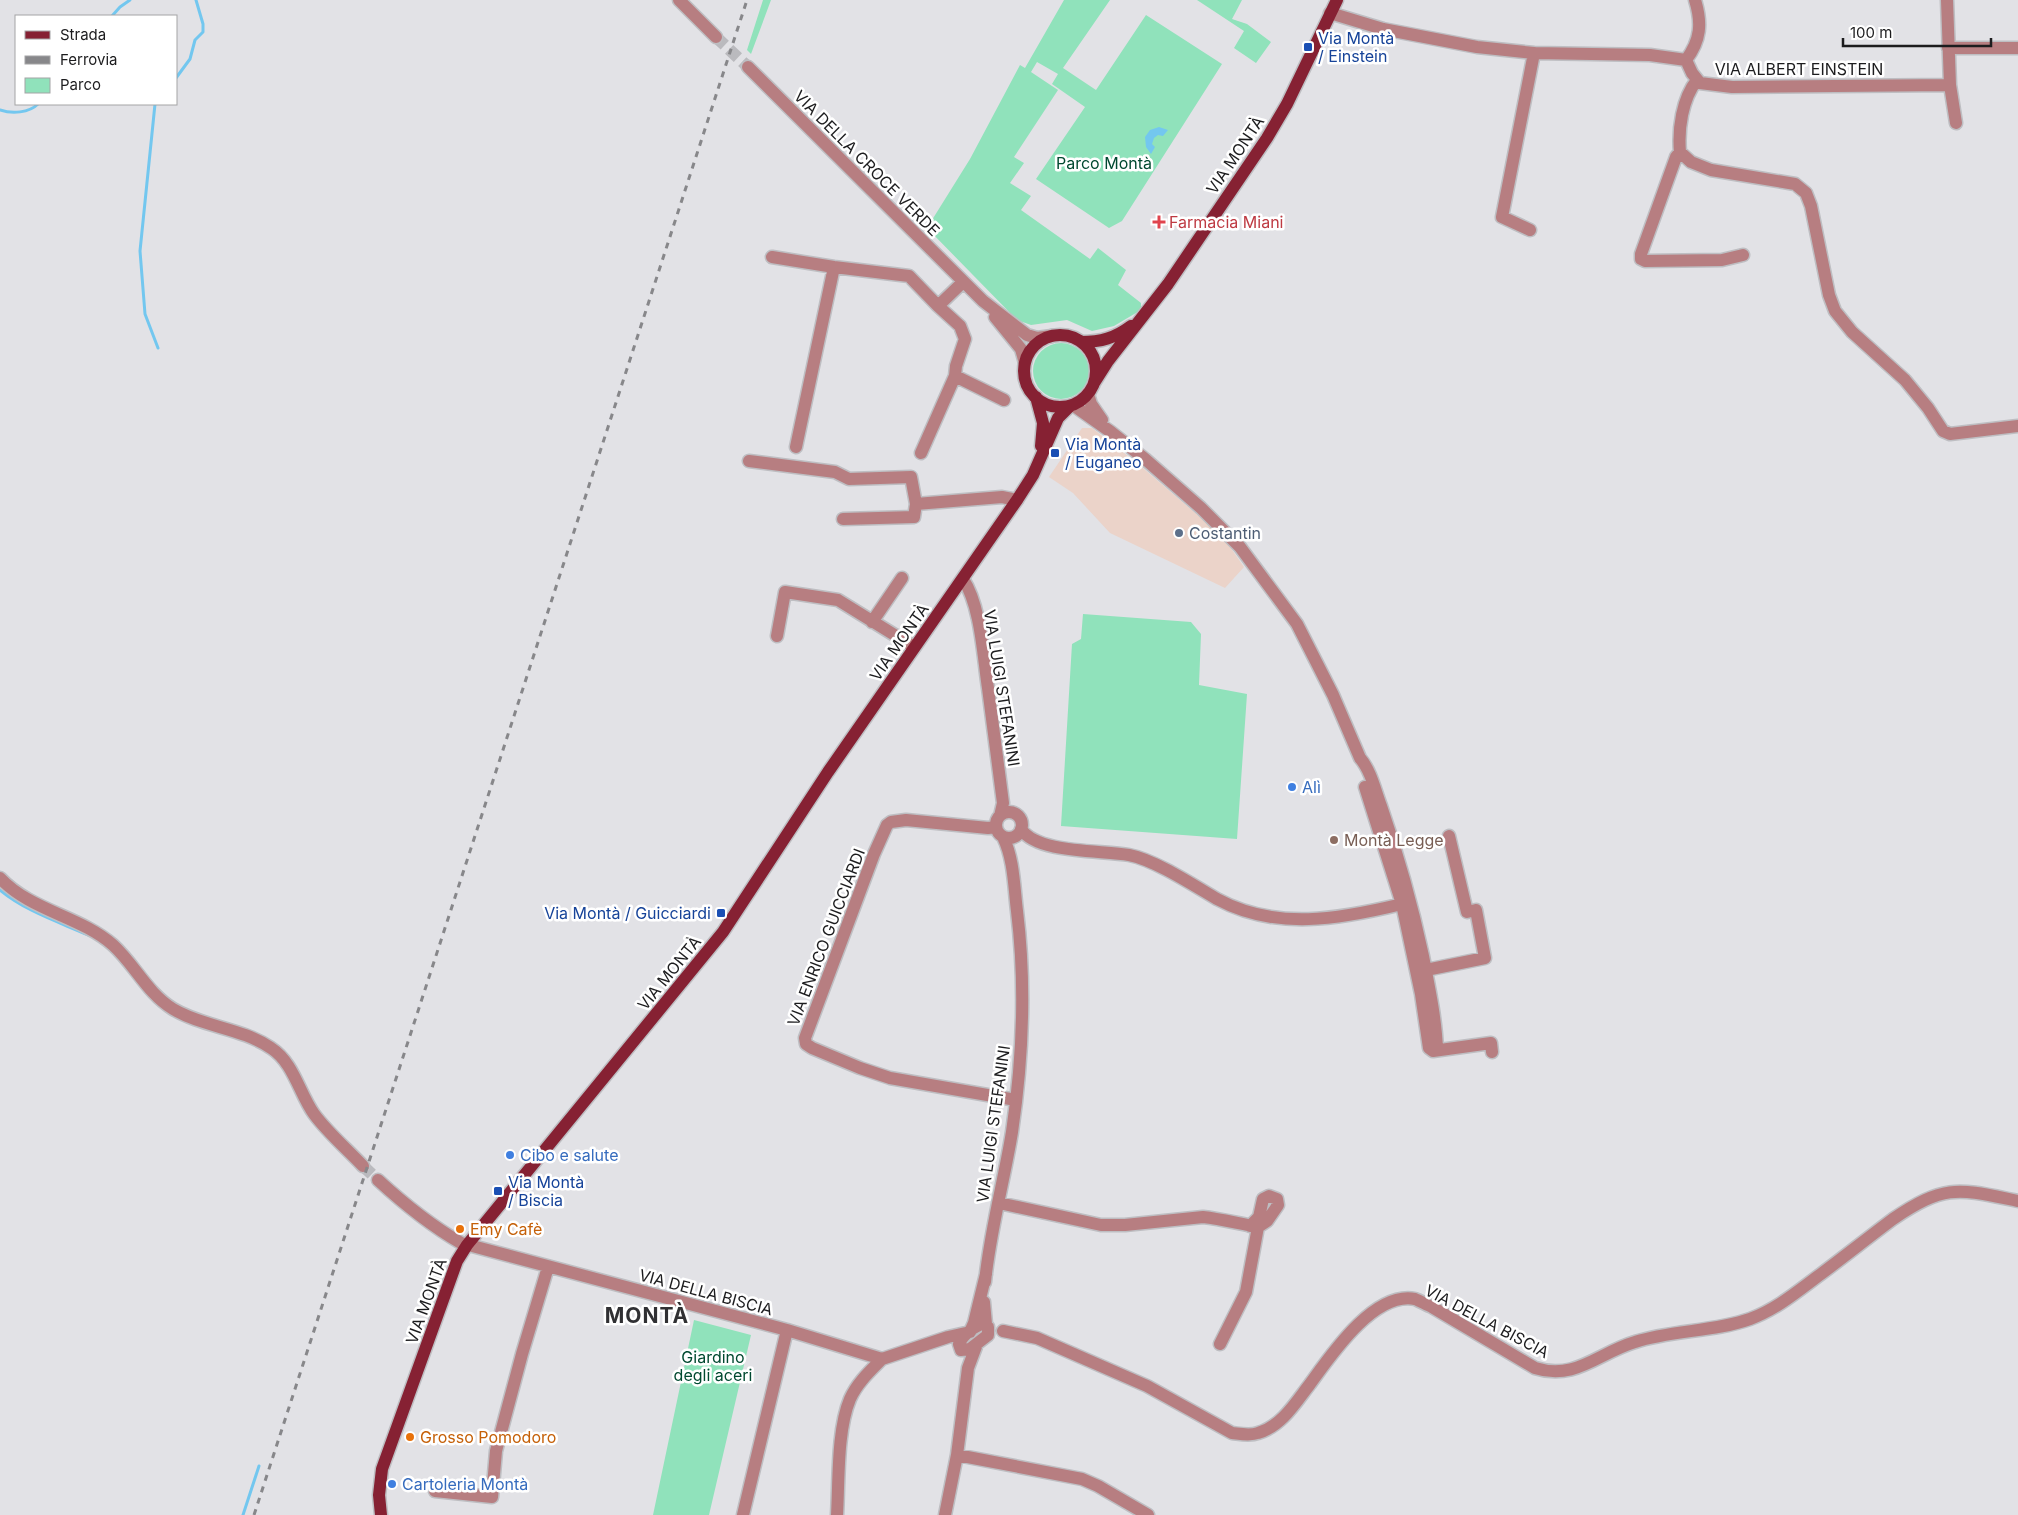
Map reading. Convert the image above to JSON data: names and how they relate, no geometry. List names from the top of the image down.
{
  "streets": {
    "main road": ["VIA MONTÀ"],
    "street": [
      "VIA ALBERT EINSTEIN",
      "VIA DELLA CROCE VERDE",
      "VIA LUIGI STEFANINI",
      "VIA ENRICO GUICCIARDI",
      "VIA DELLA BISCIA"
    ]
  },
  "crossings": [
    ["VIA MONTÀ", "VIA DELLA CROCE VERDE"],
    ["VIA MONTÀ", "VIA LUIGI STEFANINI"],
    ["VIA MONTÀ", "VIA DELLA BISCIA"],
    ["VIA LUIGI STEFANINI", "VIA ENRICO GUICCIARDI"],
    ["VIA LUIGI STEFANINI", "VIA DELLA BISCIA"]
  ],
  "districts": ["MONTÀ"],
  "parks": ["Parco Montà", "Giardino degli aceri"],
  "places": {
    "transit": [
      "Via Montà / Einstein",
      "Via Montà / Euganeo",
      "Via Montà / Guicciardi",
      "Via Montà / Biscia"
    ],
    "health": ["Farmacia Miani"],
    "other": [
      "Costantin",
      "Alì",
      "Montà Legge",
      "Cibo e salute",
      "Emy Cafè",
      "Grosso Pomodoro",
      "Cartoleria Montà"
    ]
  },
  "legend": ["Strada", "Ferrovia", "Parco"],
  "scale_bar": "100 m"
}
